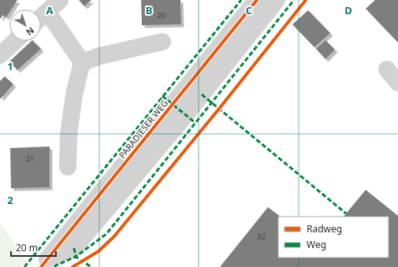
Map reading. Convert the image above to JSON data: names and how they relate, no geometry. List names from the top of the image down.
{
  "streets": {
    "street": ["PARADIESER WEG"]
  },
  "house_numbers": ["20", "21", "92"],
  "legend": ["Radweg", "Weg"],
  "scale_bar": "20 m",
  "north": "bottom right",
  "grid": {
    "columns": [
      "A",
      "B",
      "C",
      "D"
    ],
    "rows": ["1", "2"]
  }
}
